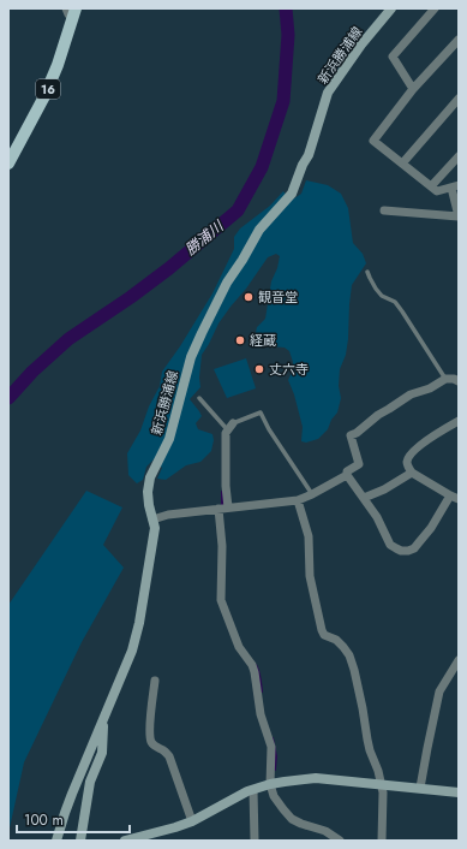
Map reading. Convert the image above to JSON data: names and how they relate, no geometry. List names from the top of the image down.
{
  "streets": {
    "main road": ["新浜勝浦線", "16"]
  },
  "water": ["勝浦川"],
  "places": ["観音堂", "経蔵", "丈六寺"],
  "scale_bar": "100 m"
}
